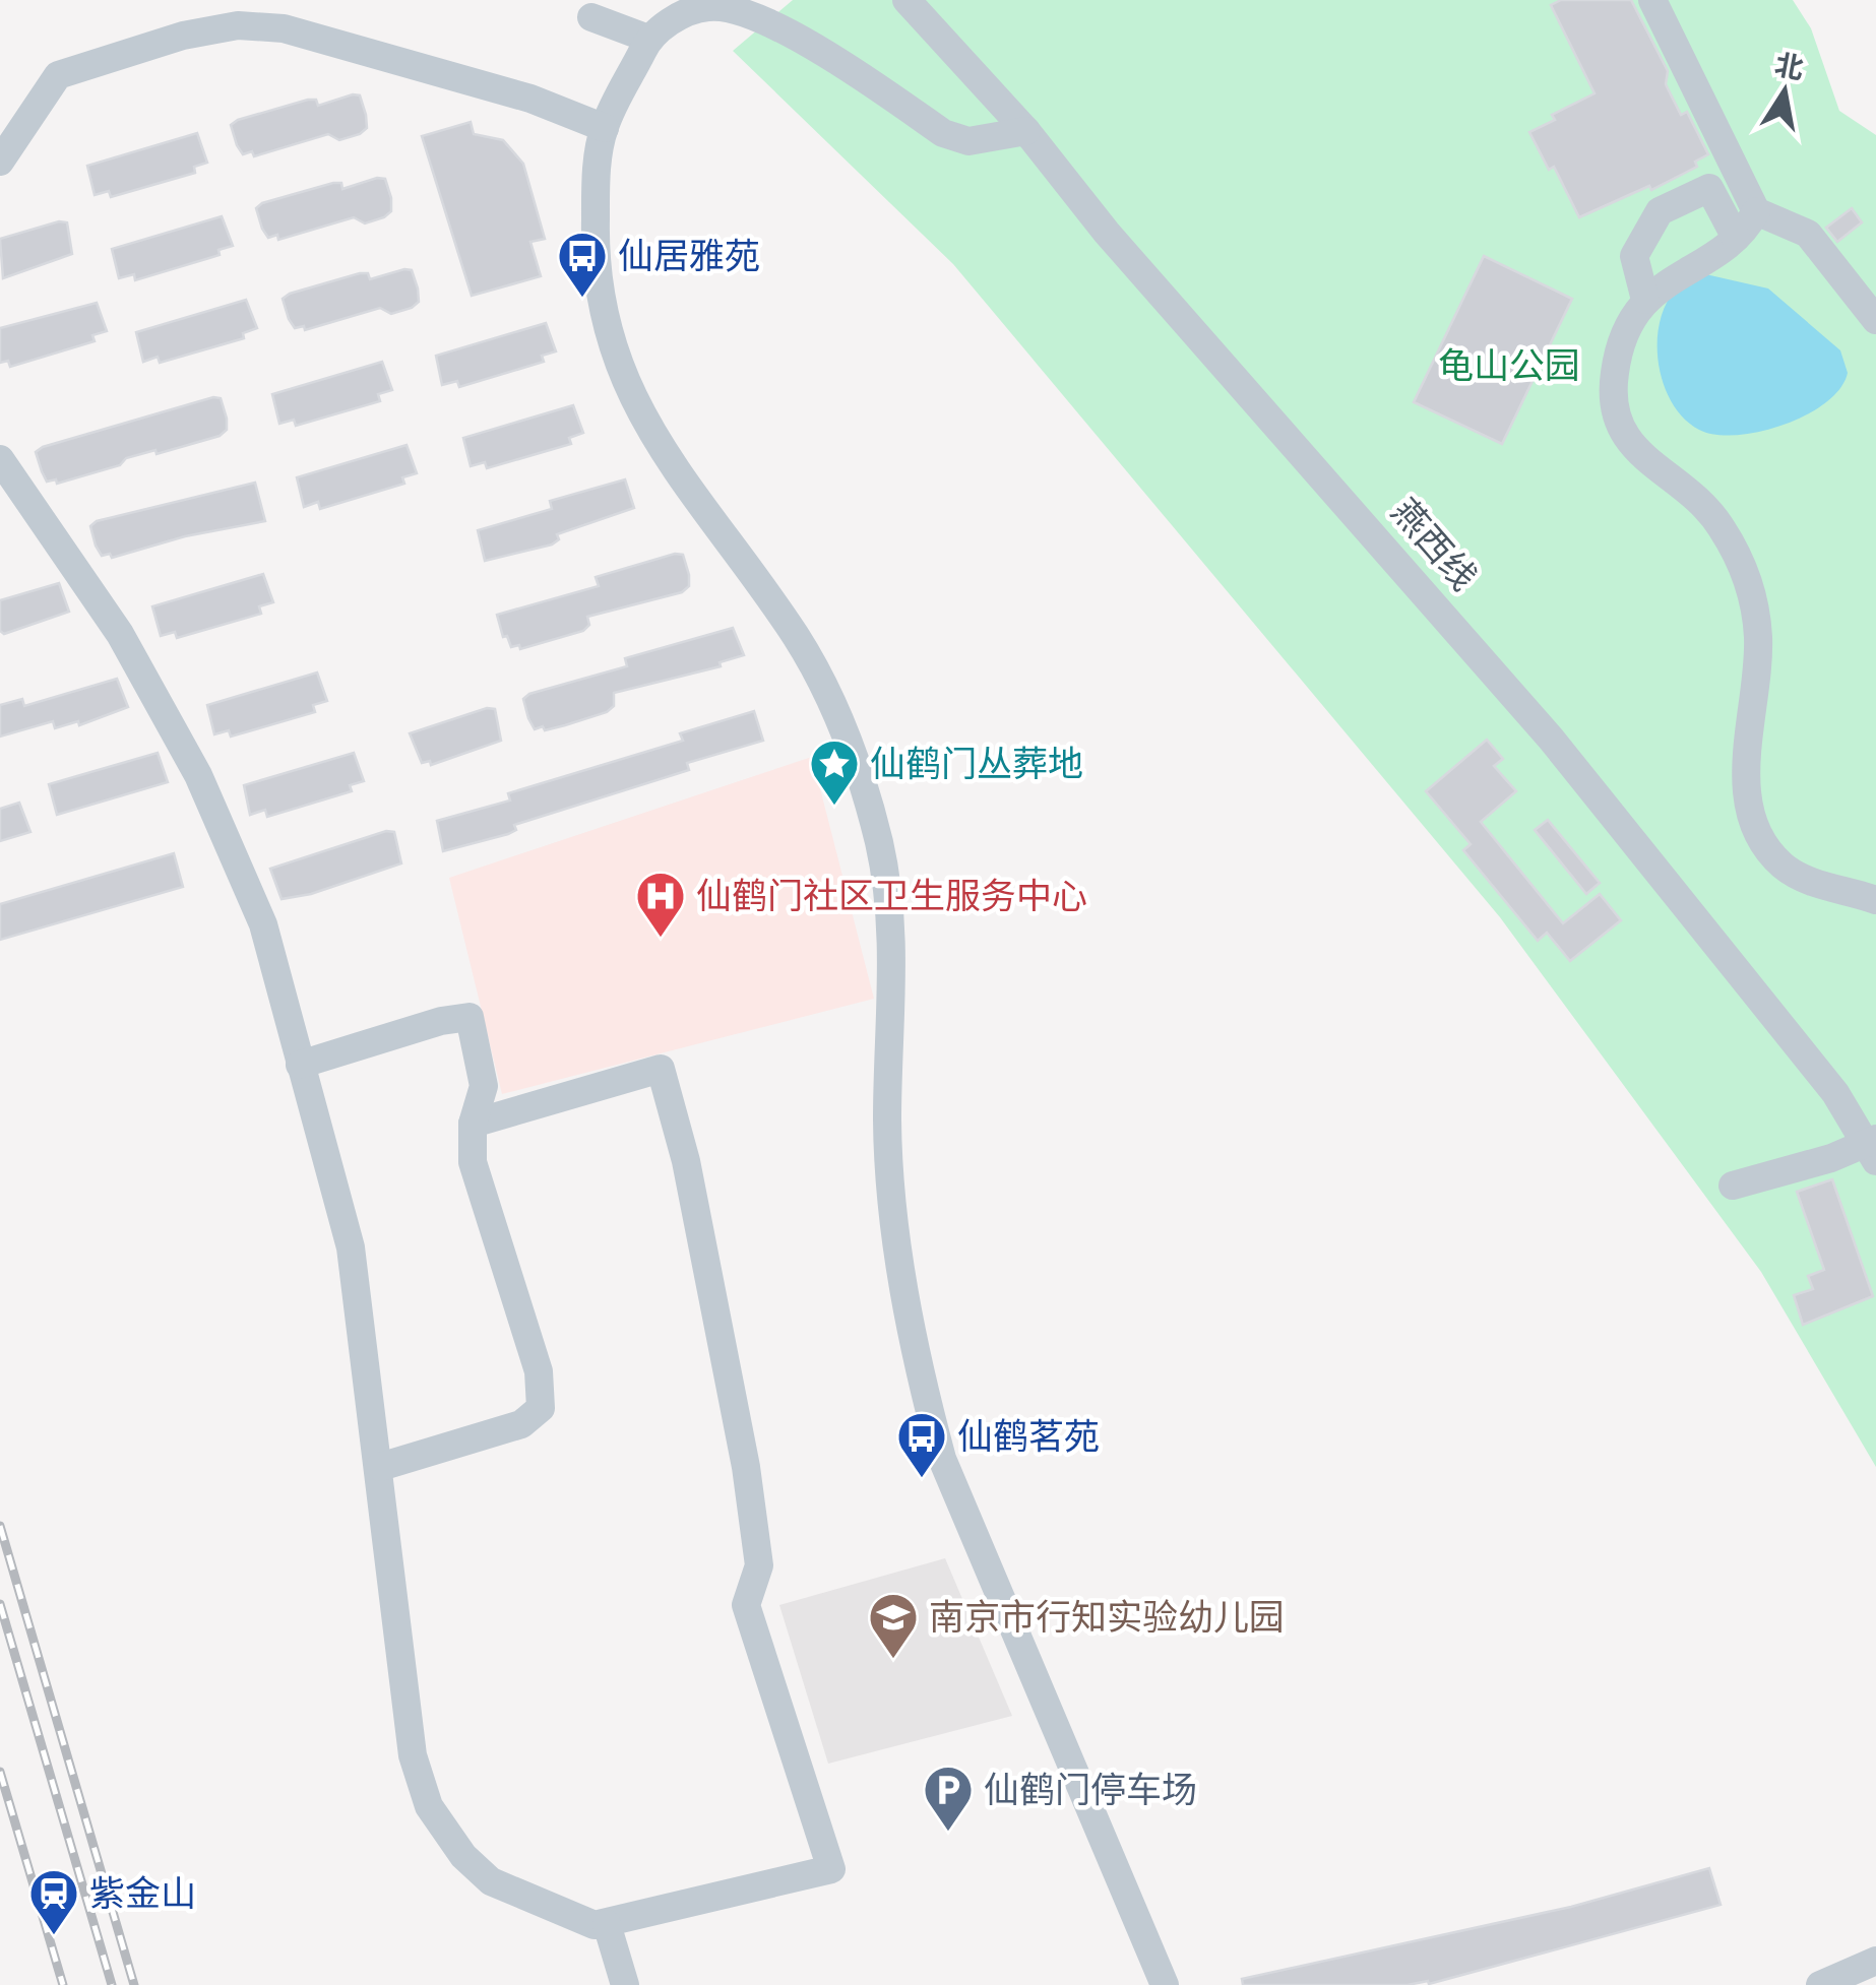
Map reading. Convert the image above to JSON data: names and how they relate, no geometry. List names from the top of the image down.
{
  "streets": {
    "street": ["燕西线"]
  },
  "parks": ["龟山公园"],
  "places": {
    "bus stop": ["仙居雅苑", "仙鹤茗苑"],
    "place": ["仙鹤门丛葬地"],
    "hospital": ["仙鹤门社区卫生服务中心"],
    "school or university": ["南京市行知实验幼儿园"],
    "parking": ["仙鹤门停车场"],
    "station": ["紫金山"]
  },
  "north": "top"
}
